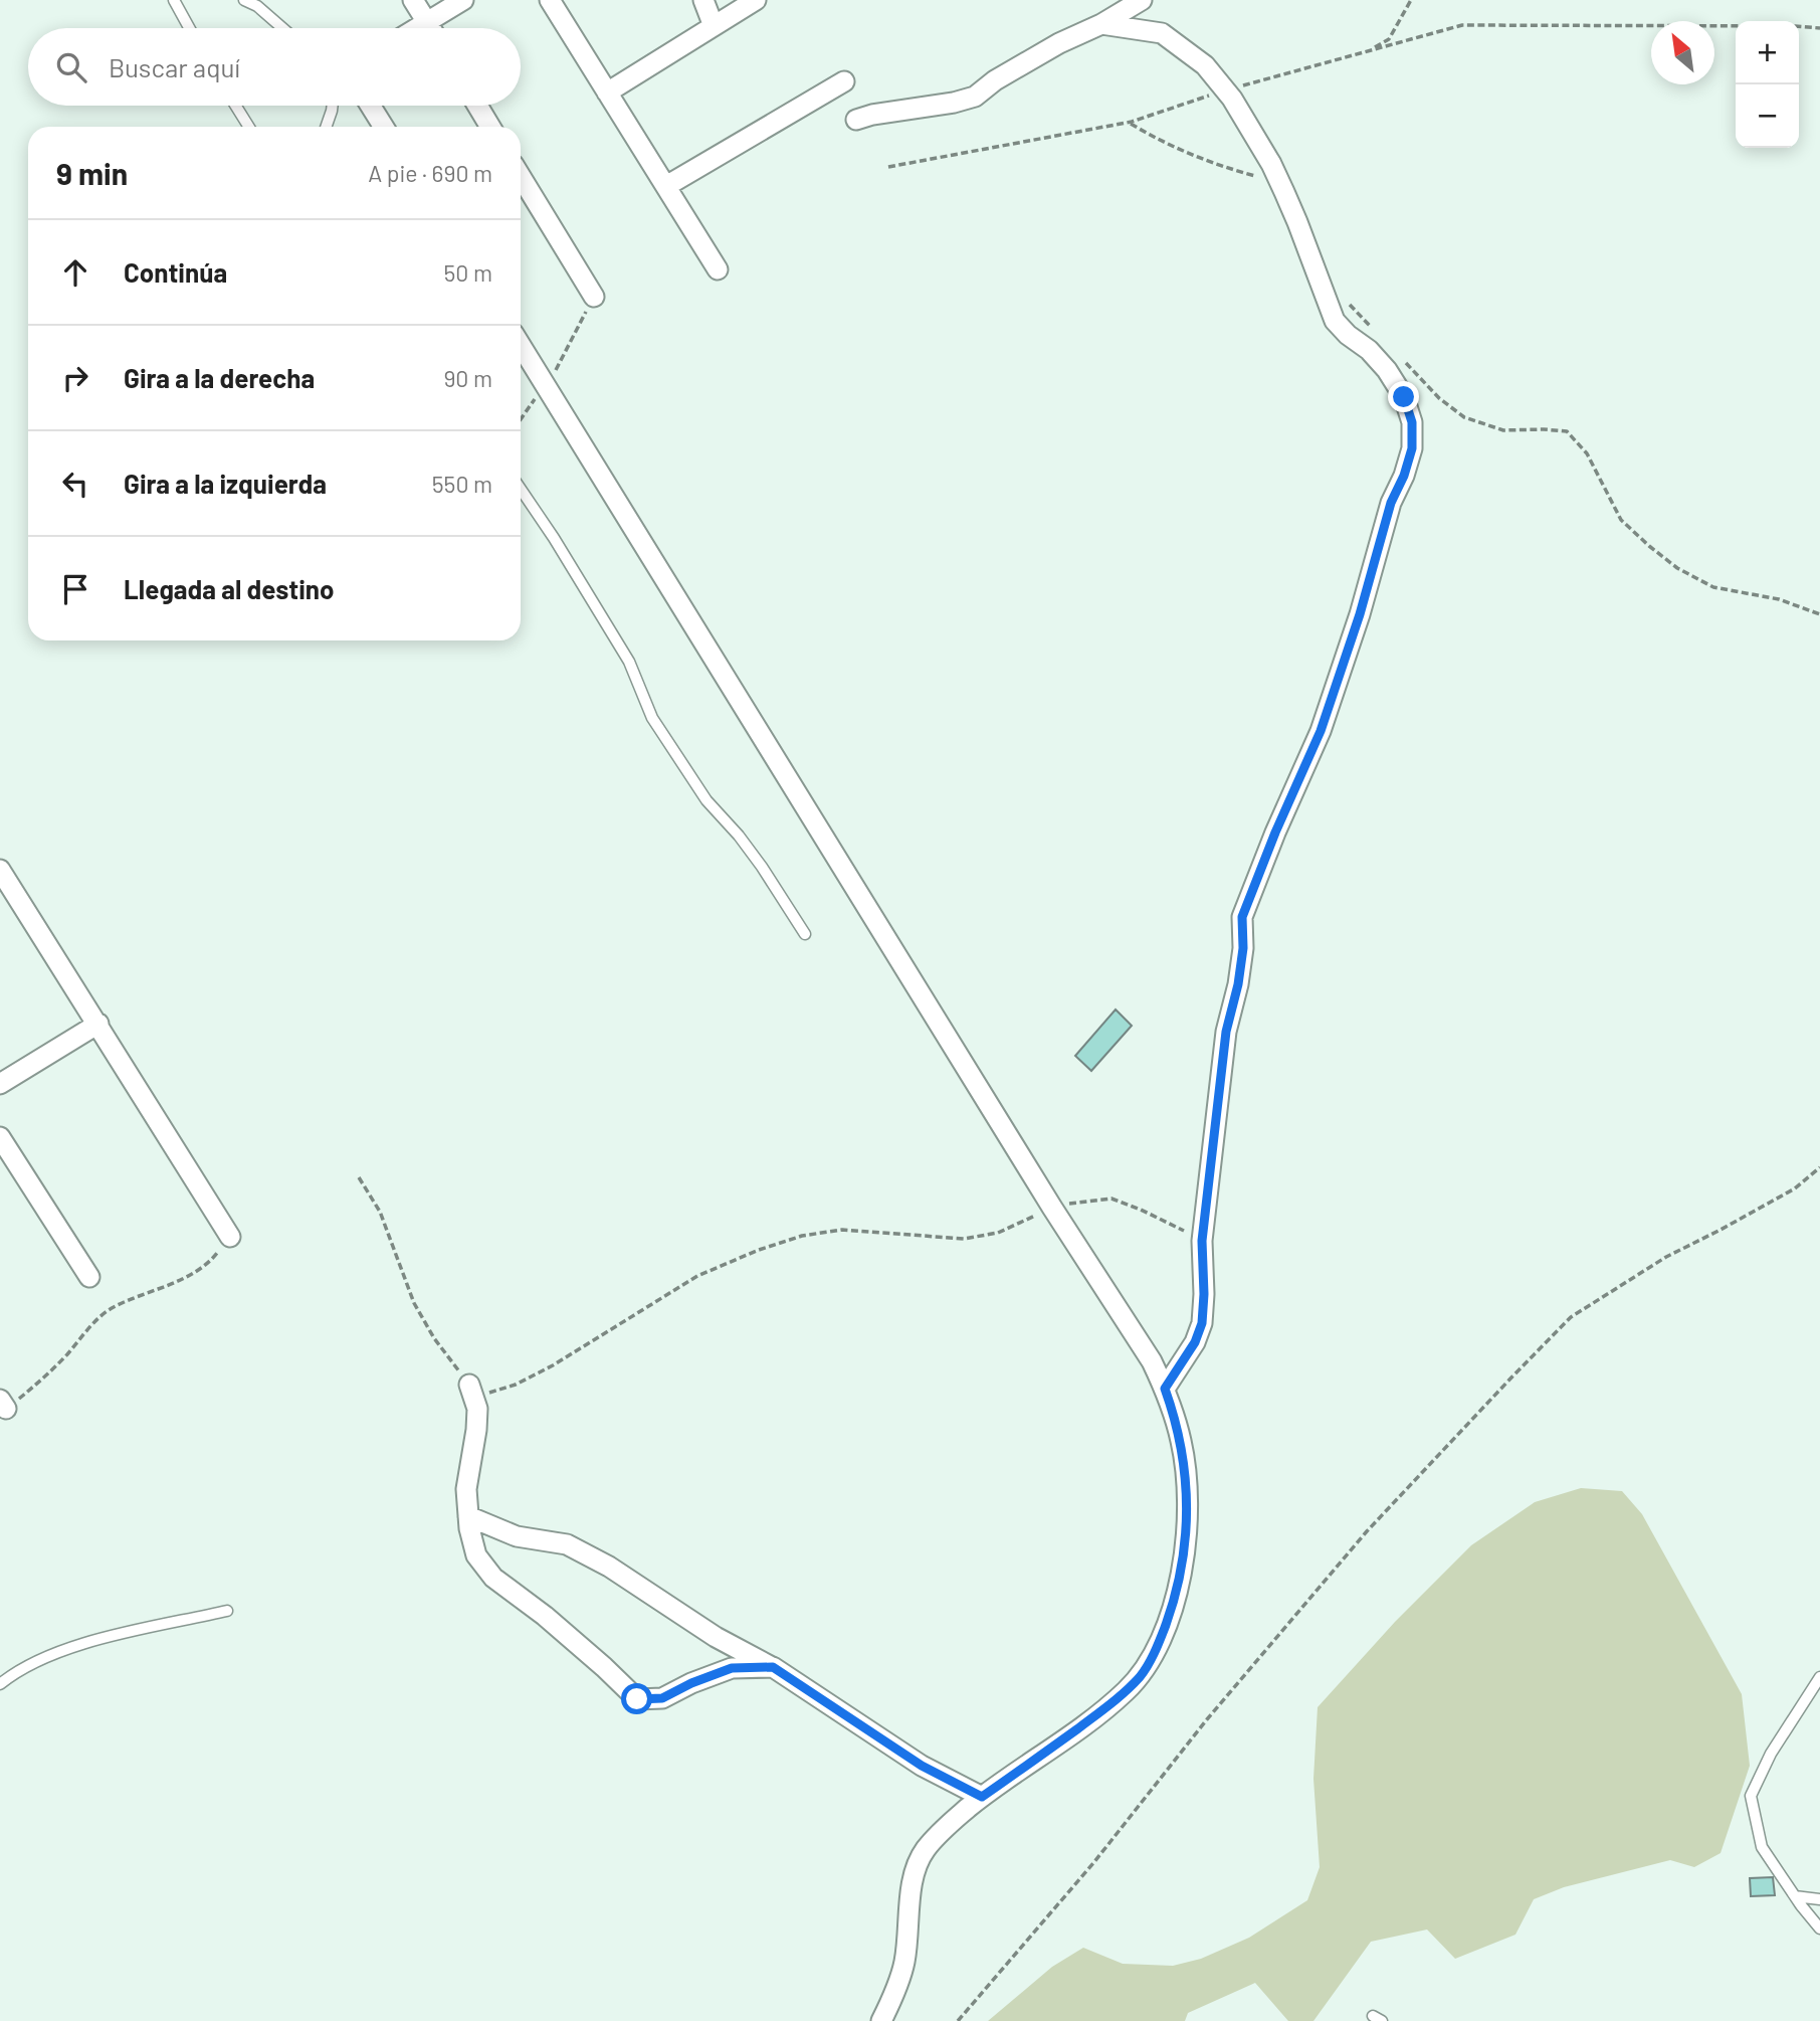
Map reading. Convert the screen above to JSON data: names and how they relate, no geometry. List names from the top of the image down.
{
  "north": "top left",
  "page": {
    "map_buttons": ["+", "−"],
    "search": "Buscar aquí",
    "heading": ["9 min", "A pie · 690 m"],
    "list": [
      ["Continúa", "50 m"],
      ["Gira a la derecha", "90 m"],
      ["Gira a la izquierda", "550 m"],
      "Llegada al destino"
    ]
  }
}
